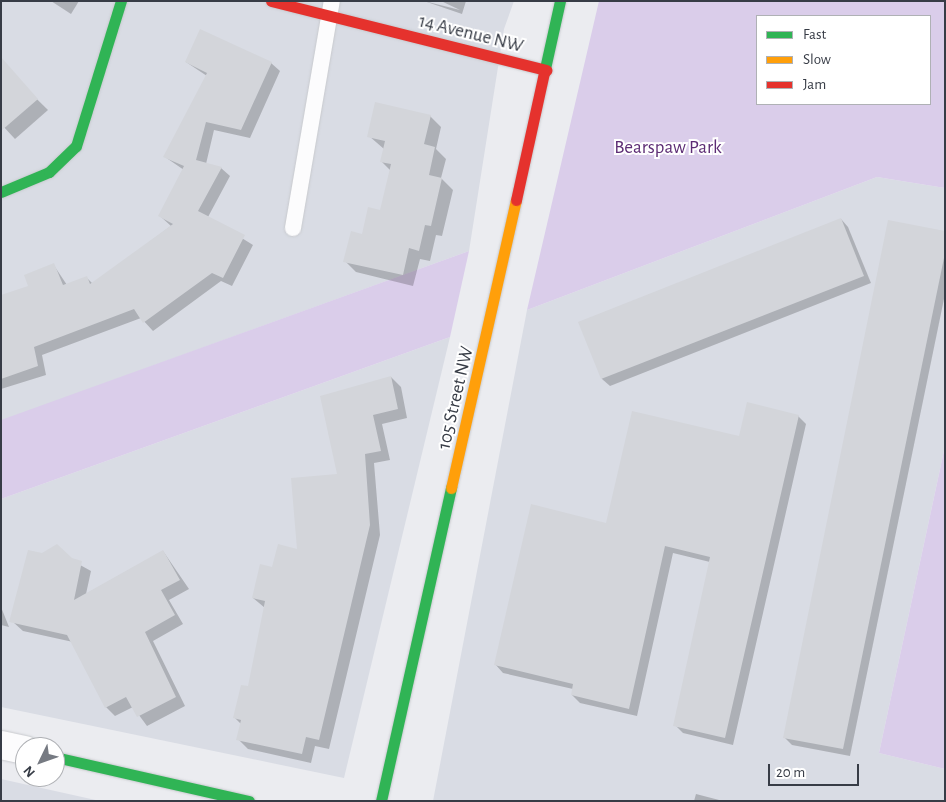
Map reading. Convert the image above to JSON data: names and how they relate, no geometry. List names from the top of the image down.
{
  "streets": {
    "street": ["14 Avenue NW", "105 Street NW"]
  },
  "crossings": [
    ["14 Avenue NW", "105 Street NW"]
  ],
  "parks": ["Bearspaw Park"],
  "legend": ["Fast", "Slow", "Jam"],
  "scale_bar": "20 m",
  "north": "bottom left"
}
